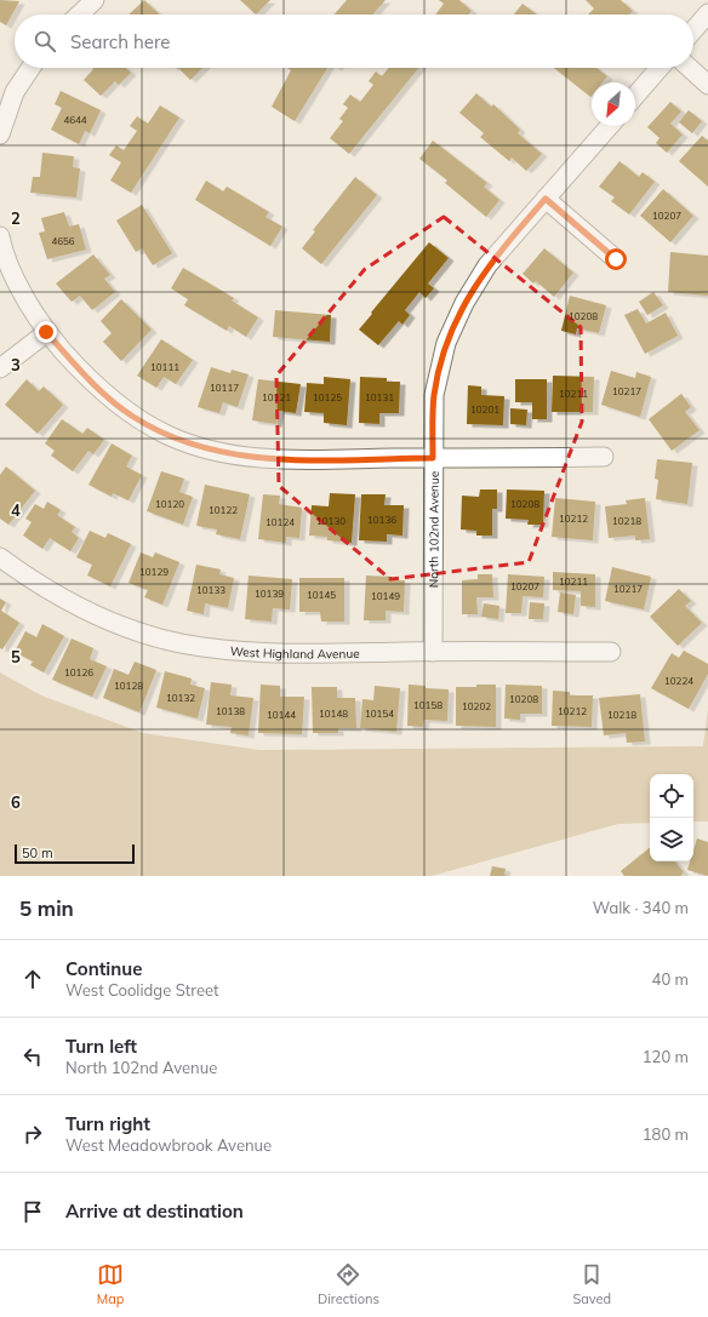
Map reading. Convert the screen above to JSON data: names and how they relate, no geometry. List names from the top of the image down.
{
  "streets": {
    "street": ["North 102nd Avenue", "West Highland Avenue"]
  },
  "crossings": [
    ["North 102nd Avenue", "West Highland Avenue"]
  ],
  "house_numbers": [
    "4644",
    "10207",
    "4656",
    "10208",
    "10111",
    "10117",
    "10217",
    "10211",
    "10121",
    "10125",
    "10131",
    "10201",
    "10120",
    "10208",
    "10122",
    "10212",
    "10136",
    "10130",
    "10218",
    "10124",
    "10129",
    "10211",
    "10207",
    "10217",
    "10133",
    "10139",
    "10145",
    "10149",
    "10126",
    "10224",
    "10128",
    "10132",
    "10208",
    "10158",
    "10202",
    "10138",
    "10212",
    "10148",
    "10154",
    "10144",
    "10218"
  ],
  "scale_bar": "50 m",
  "north": "bottom left",
  "page": {
    "search": "Search here",
    "scale": "50 m",
    "heading": ["5 min", "Walk · 340 m"],
    "list": [
      ["Continue", "West Coolidge Street", "40 m"],
      ["Turn left", "North 102nd Avenue", "120 m"],
      ["Turn right", "West Meadowbrook Avenue", "180 m"],
      "Arrive at destination"
    ],
    "nav": ["Map", "Directions", "Saved"]
  },
  "grid": {
    "rows": [
      "2",
      "3",
      "4",
      "5",
      "6"
    ]
  }
}
